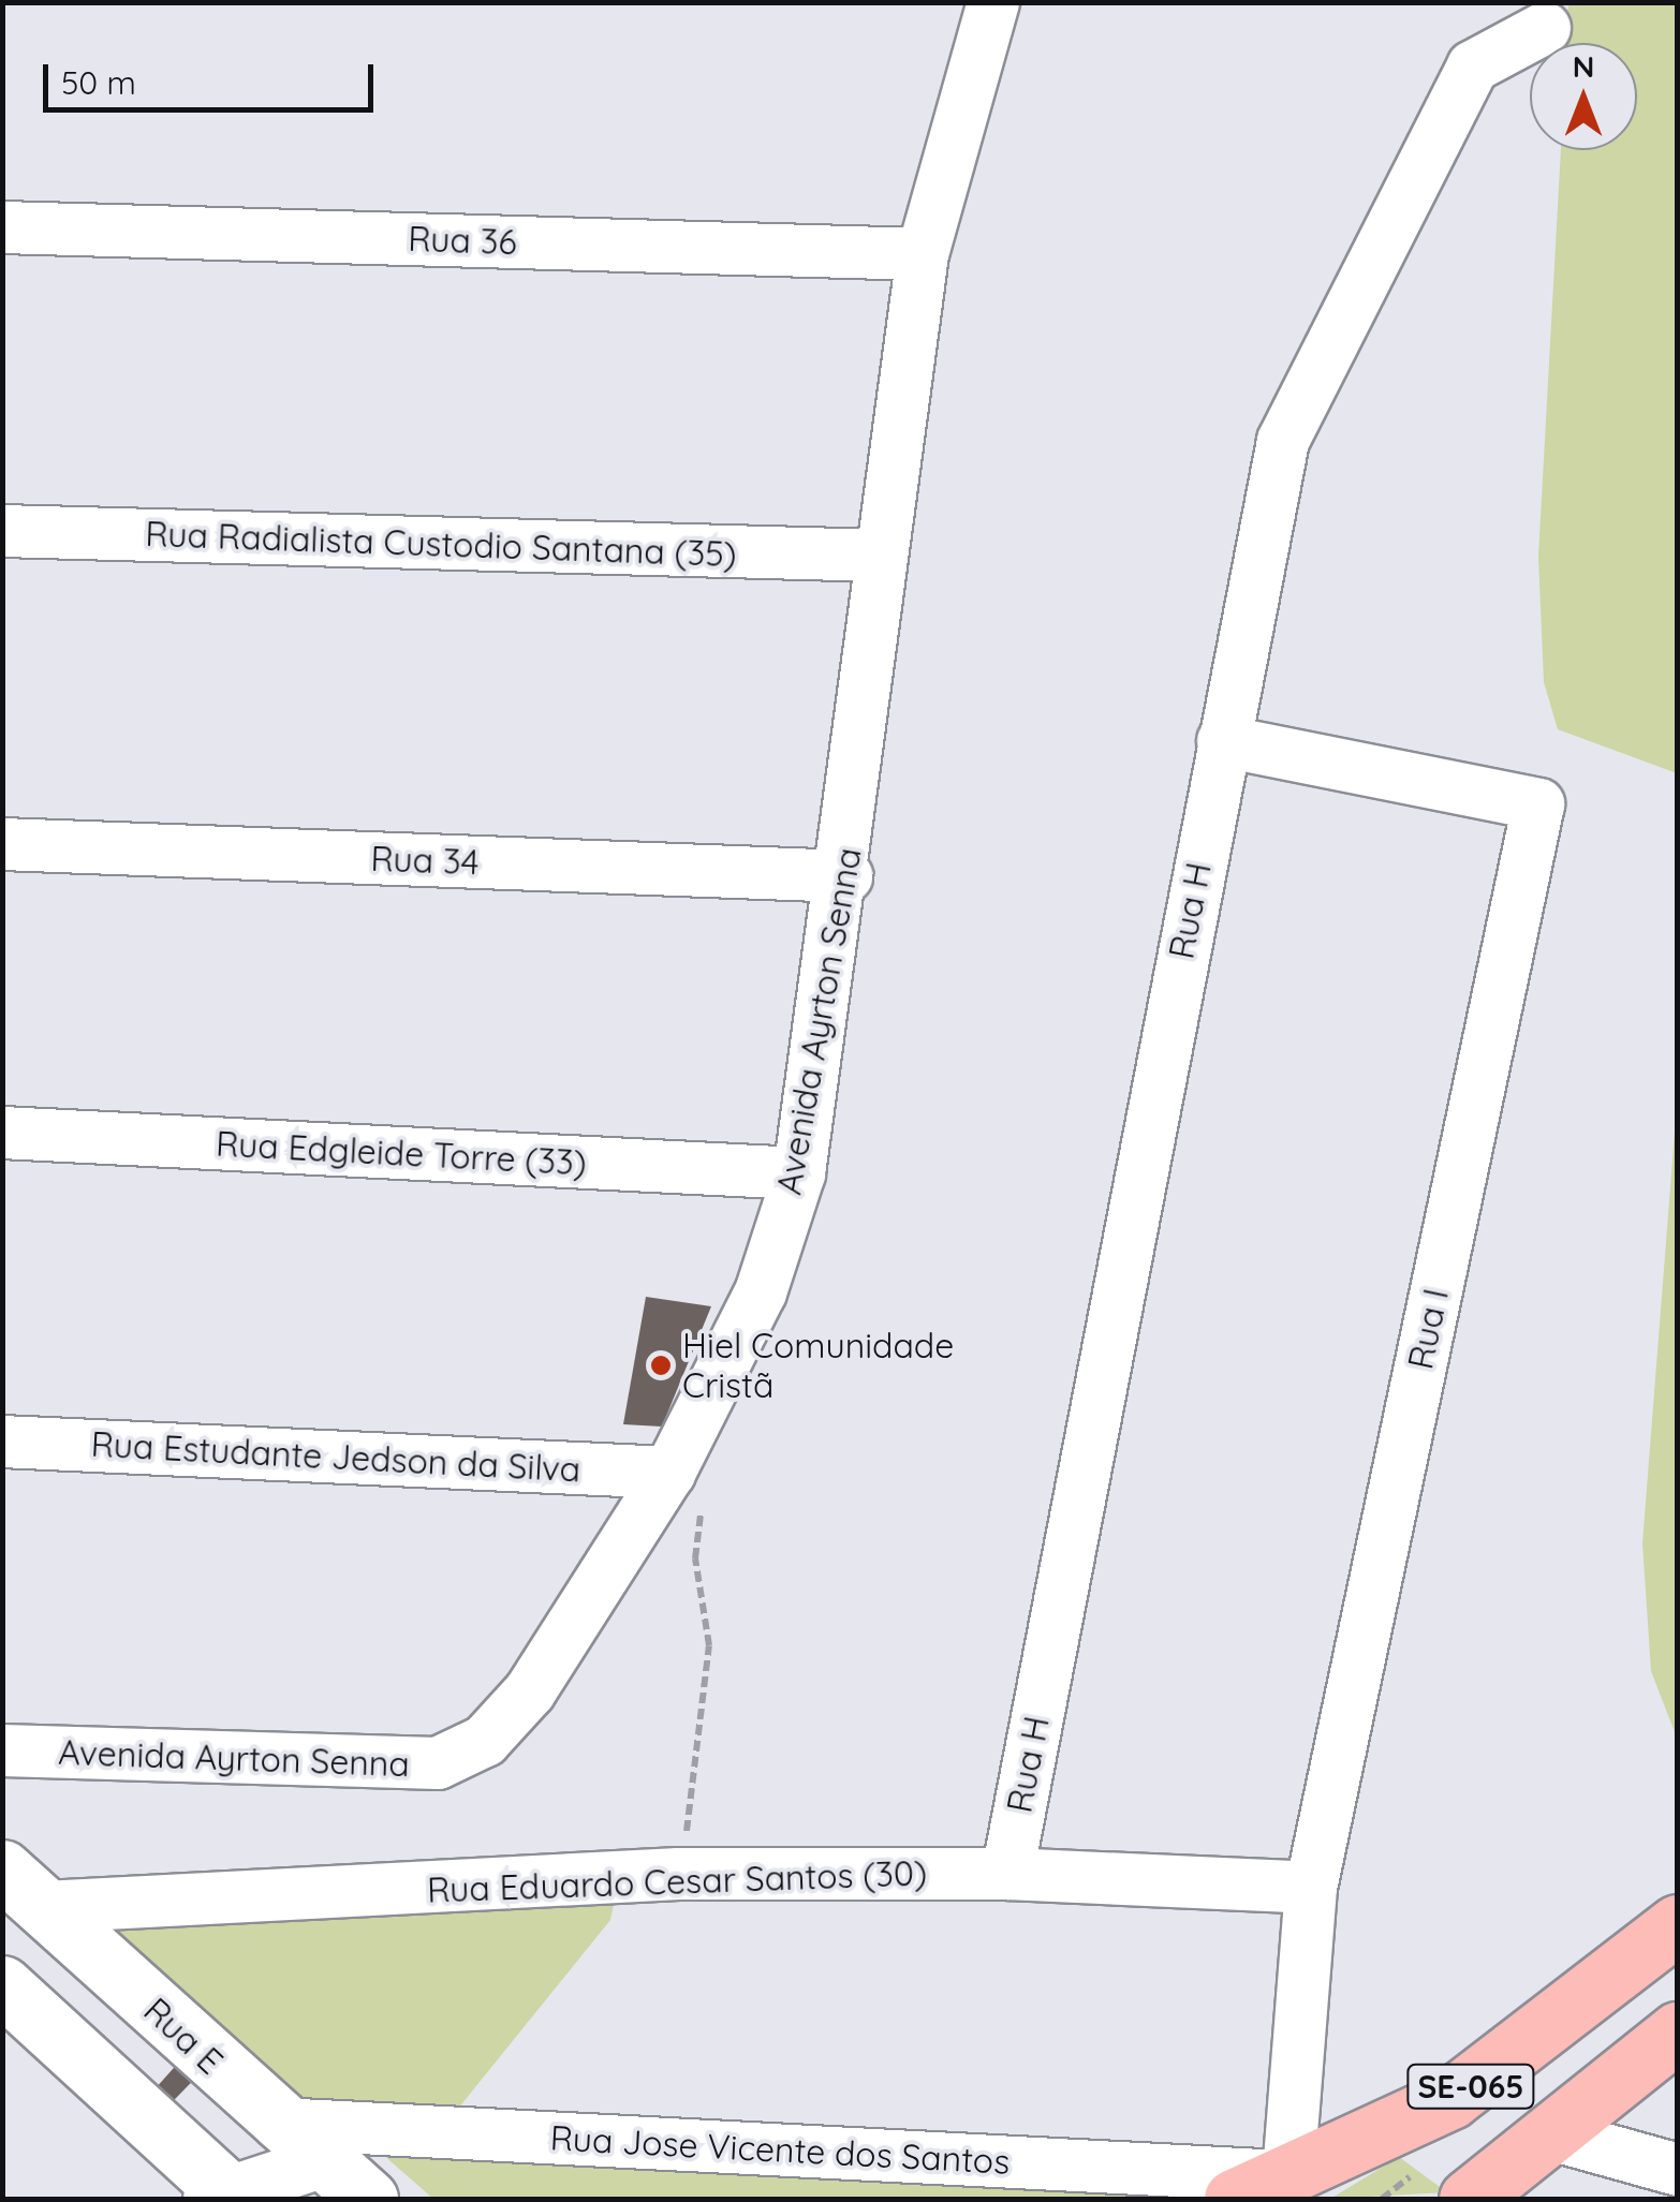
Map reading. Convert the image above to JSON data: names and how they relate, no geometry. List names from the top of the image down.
{
  "streets": {
    "main road": ["SE-065"],
    "street": [
      "Rua 36",
      "Rua Radialista Custodio Santana (35)",
      "Rua 34",
      "Rua H",
      "Avenida Ayrton Senna",
      "Rua Edgleide Torre (33)",
      "Rua I",
      "Rua Estudante Jedson da Silva",
      "Rua Eduardo Cesar Santos (30)",
      "Rua E",
      "Rua Jose Vicente dos Santos"
    ]
  },
  "crossings": [
    ["Rua 36", "Avenida Ayrton Senna"],
    ["Rua Radialista Custodio Santana (35)", "Avenida Ayrton Senna"],
    ["Rua 34", "Avenida Ayrton Senna"],
    ["Rua H", "Rua I"],
    ["Rua H", "Rua Eduardo Cesar Santos (30)"],
    ["Avenida Ayrton Senna", "Rua Edgleide Torre (33)"],
    ["Avenida Ayrton Senna", "Rua Estudante Jedson da Silva"],
    ["Rua I", "Rua Eduardo Cesar Santos (30)"],
    ["Rua I", "SE-065"],
    ["Rua I", "Rua Jose Vicente dos Santos"],
    ["Rua Eduardo Cesar Santos (30)", "Rua E"],
    ["Rua E", "Rua Jose Vicente dos Santos"],
    ["SE-065", "Rua Jose Vicente dos Santos"]
  ],
  "places": ["Hiel Comunidade Cristã"],
  "scale_bar": "50 m",
  "north": "top"
}
